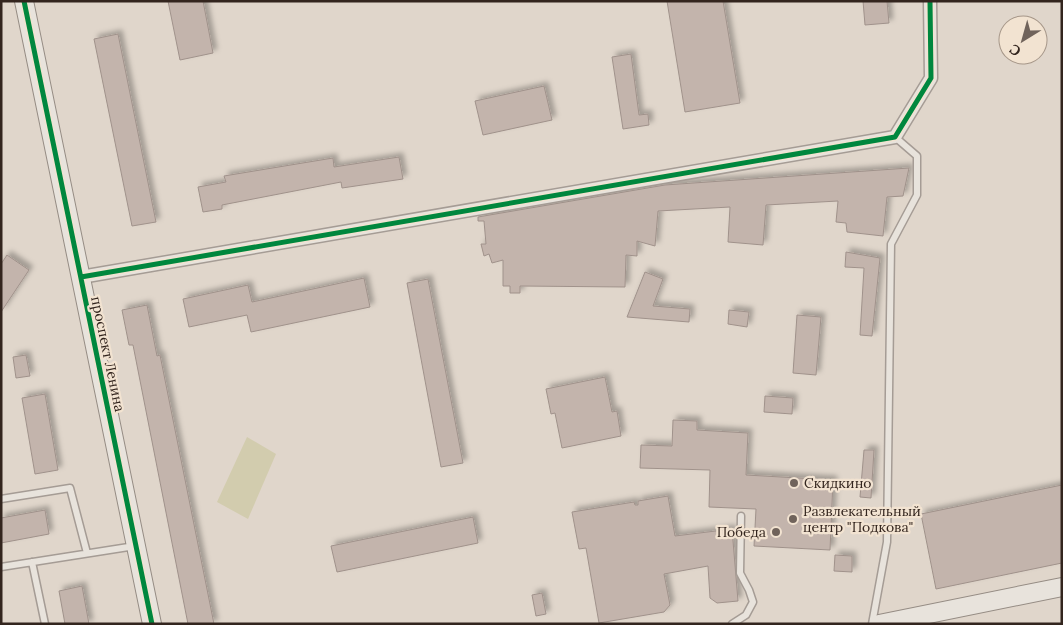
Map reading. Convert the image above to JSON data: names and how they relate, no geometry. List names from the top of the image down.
{
  "streets": {
    "street": ["проспект Ленина"]
  },
  "places": ["Скидкино", "Развлекательный центр \"Подкова\"", "Победа"],
  "north": "bottom left"
}
